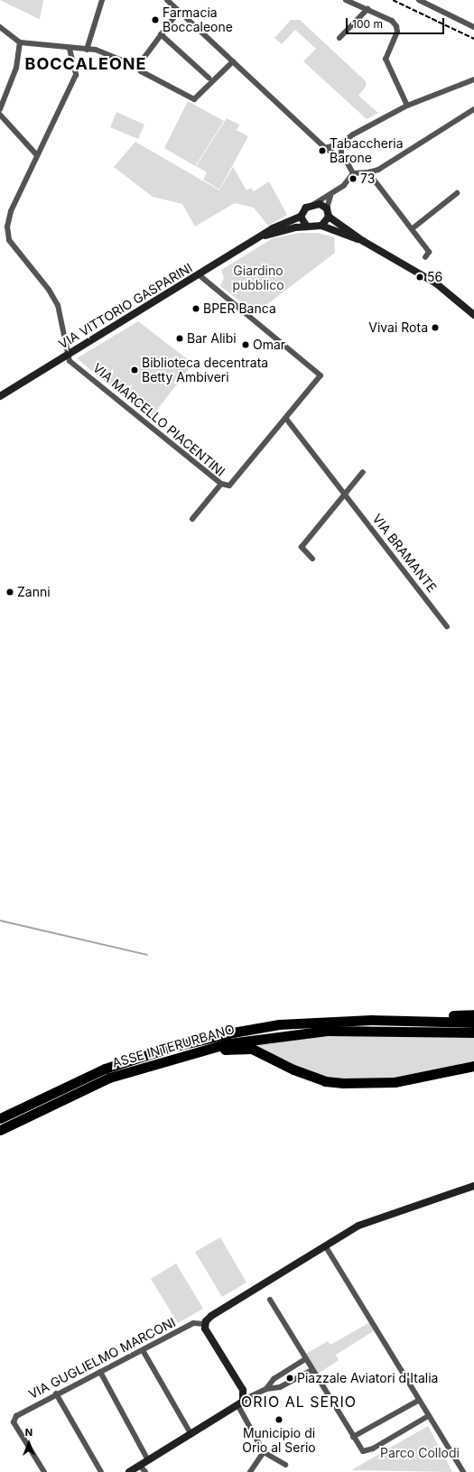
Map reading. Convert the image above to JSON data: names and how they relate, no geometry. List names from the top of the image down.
{
  "streets": {
    "highway": ["ASSE INTERURBANO"],
    "street": [
      "VIA VITTORIO GASPARINI",
      "VIA MARCELLO PIACENTINI",
      "VIA BRAMANTE",
      "VIA GUGLIELMO MARCONI"
    ]
  },
  "crossings": [
    ["VIA VITTORIO GASPARINI", "VIA MARCELLO PIACENTINI"]
  ],
  "districts": ["BOCCALEONE", "ORIO AL SERIO"],
  "parks": ["Giardino pubblico", "Parco Collodi"],
  "places": [
    "Farmacia Boccaleone",
    "Tabaccheria Barone",
    "73",
    "56",
    "BPER Banca",
    "Vivai Rota",
    "Bar Alibi",
    "Omar",
    "Biblioteca decentrata Betty Ambiveri",
    "Zanni",
    "Piazzale Aviatori d'Italia",
    "Municipio di Orio al Serio"
  ],
  "scale_bar": "100 m",
  "north": "top"
}
